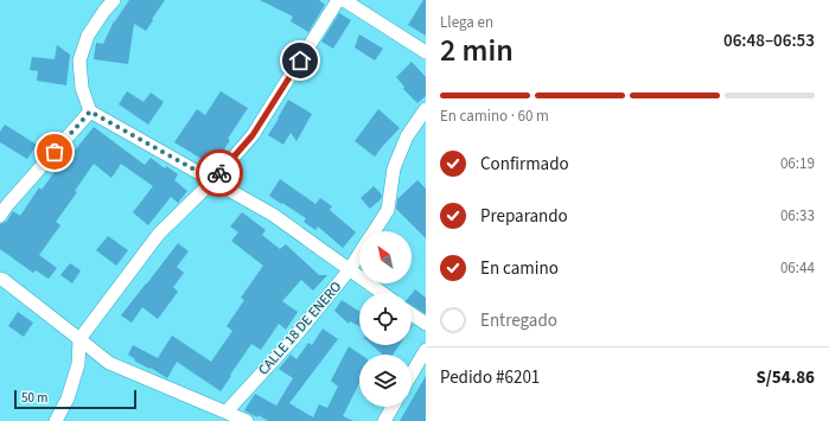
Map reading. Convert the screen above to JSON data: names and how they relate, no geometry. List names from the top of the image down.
{
  "streets": {
    "street": ["CALLE 18 DE ENERO"]
  },
  "scale_bar": "50 m",
  "north": "top left",
  "page": {
    "heading": ["2 min", "Llega en", "06:48–06:53"],
    "panel": ["Pedido #6201", "S/54.86"],
    "bar": "En camino · 60 m",
    "list": [
      ["Confirmado", "06:19"],
      ["Preparando", "06:33"],
      ["En camino", "06:44"],
      "Entregado"
    ],
    "scale": "50 m"
  }
}
